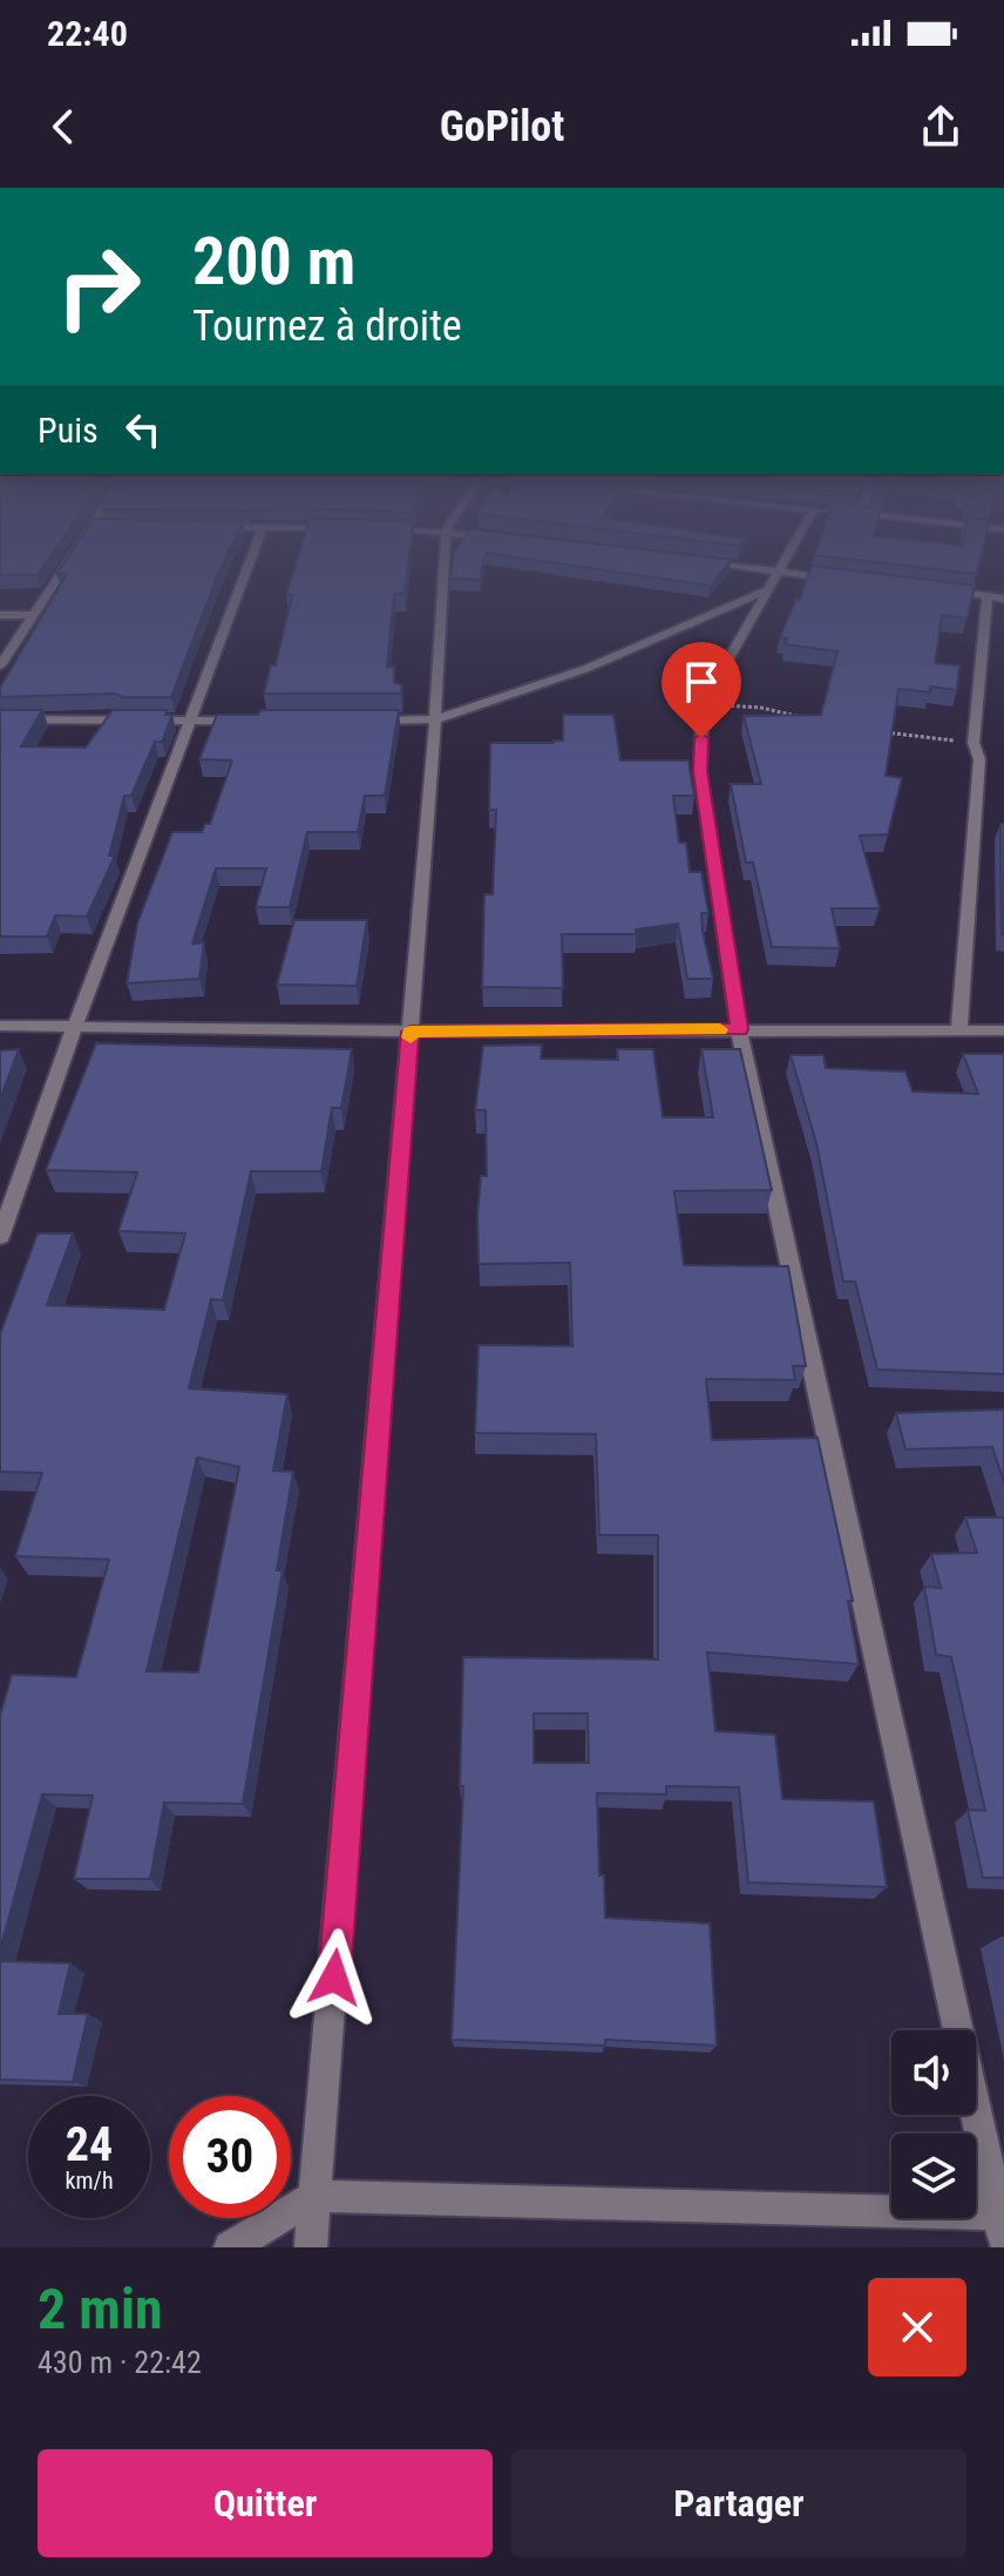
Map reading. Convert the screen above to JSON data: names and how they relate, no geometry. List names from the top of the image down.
{
  "page": {
    "status": "22:40",
    "header": "GoPilot",
    "turn": ["200 m", "Tournez à droite"],
    "then": "Puis",
    "speed": "24 km/h",
    "limit": "30",
    "heading": ["2 min", "430 m · 22:42"],
    "buttons": ["Quitter", "Partager"]
  }
}
